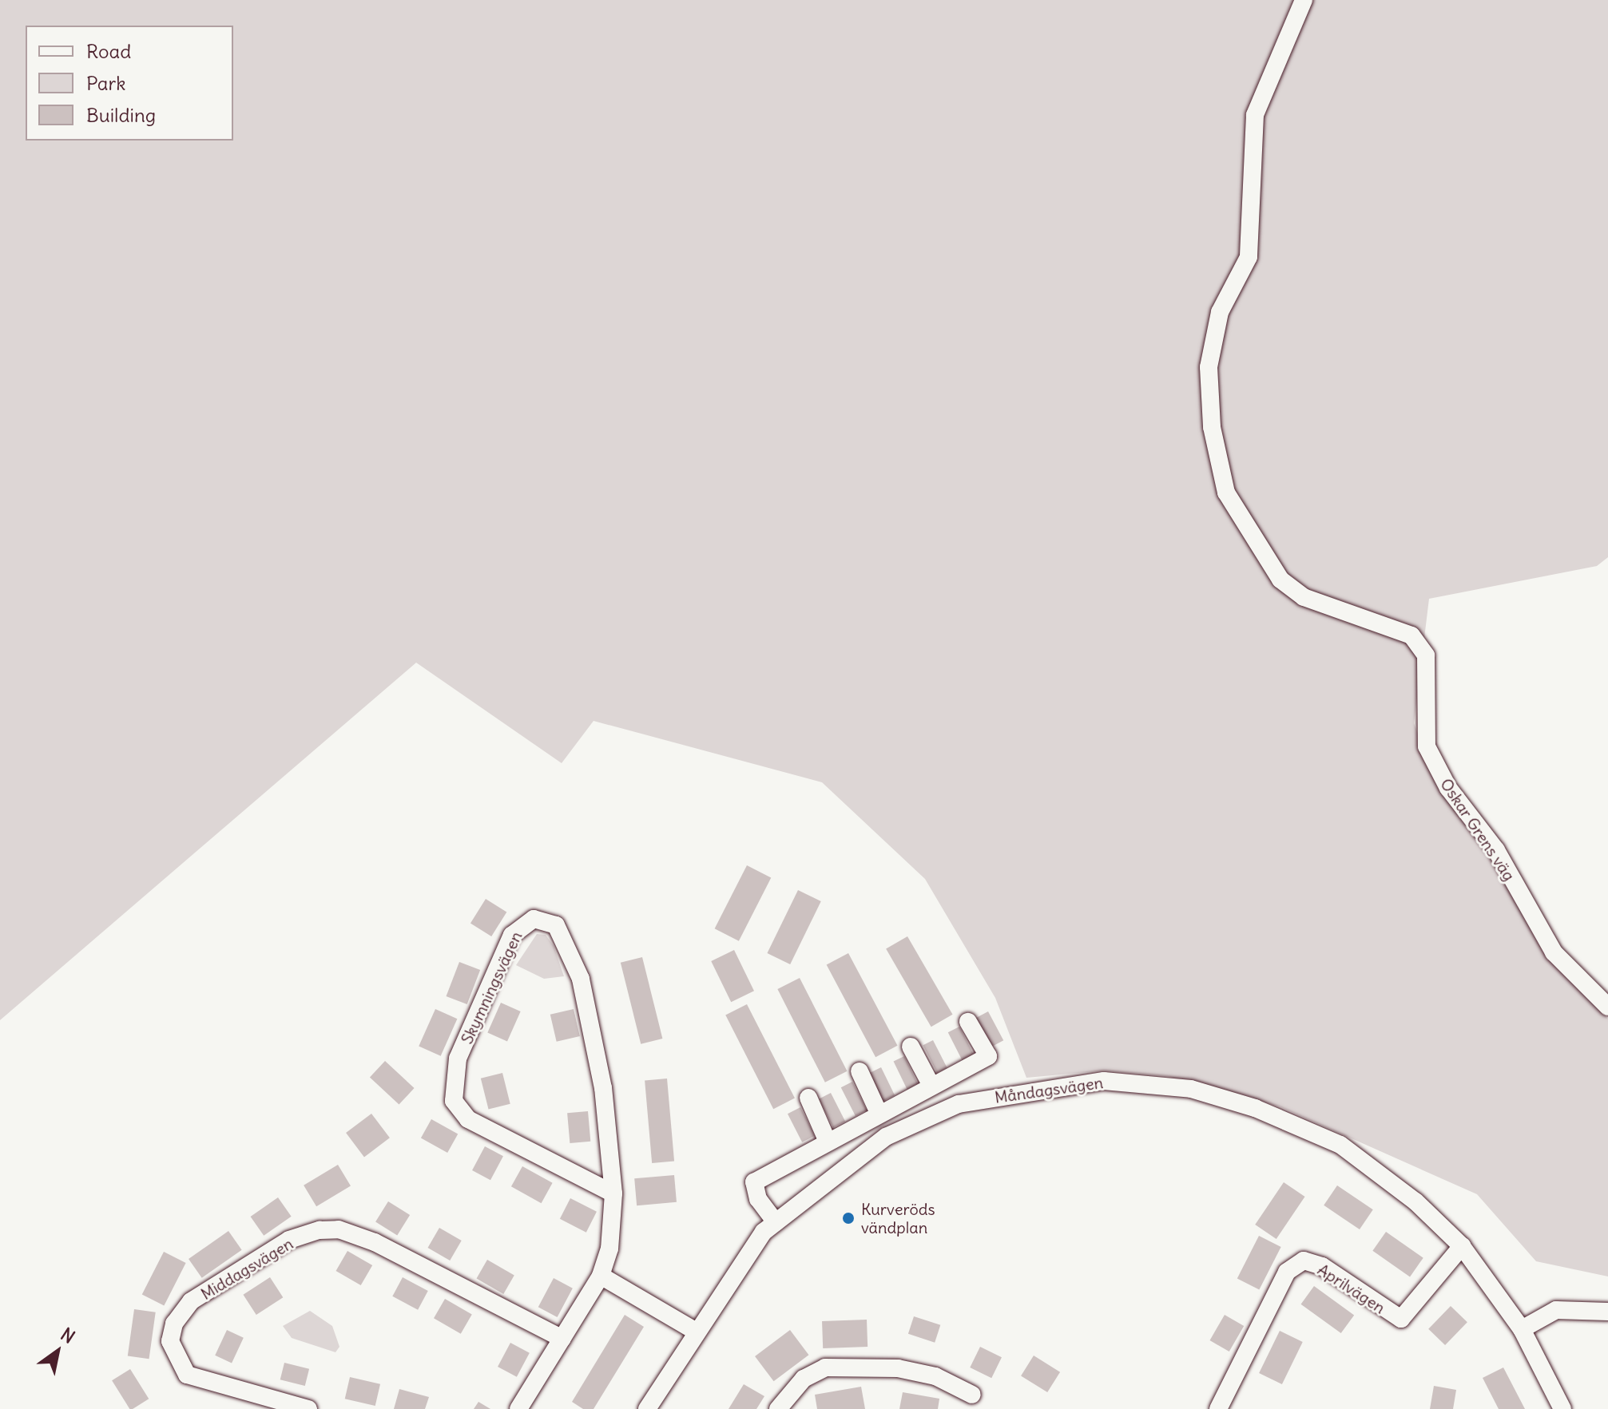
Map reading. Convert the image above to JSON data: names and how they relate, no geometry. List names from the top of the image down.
{
  "streets": {
    "street": [
      "Oskar Grens väg",
      "Skymningsvägen",
      "Måndagsvägen",
      "Middagsvägen",
      "Aprilvägen"
    ]
  },
  "crossings": [
    ["Måndagsvägen", "Aprilvägen"]
  ],
  "places": ["Kurveröds vändplan"],
  "legend": ["Road", "Park", "Building"],
  "north": "top right"
}
